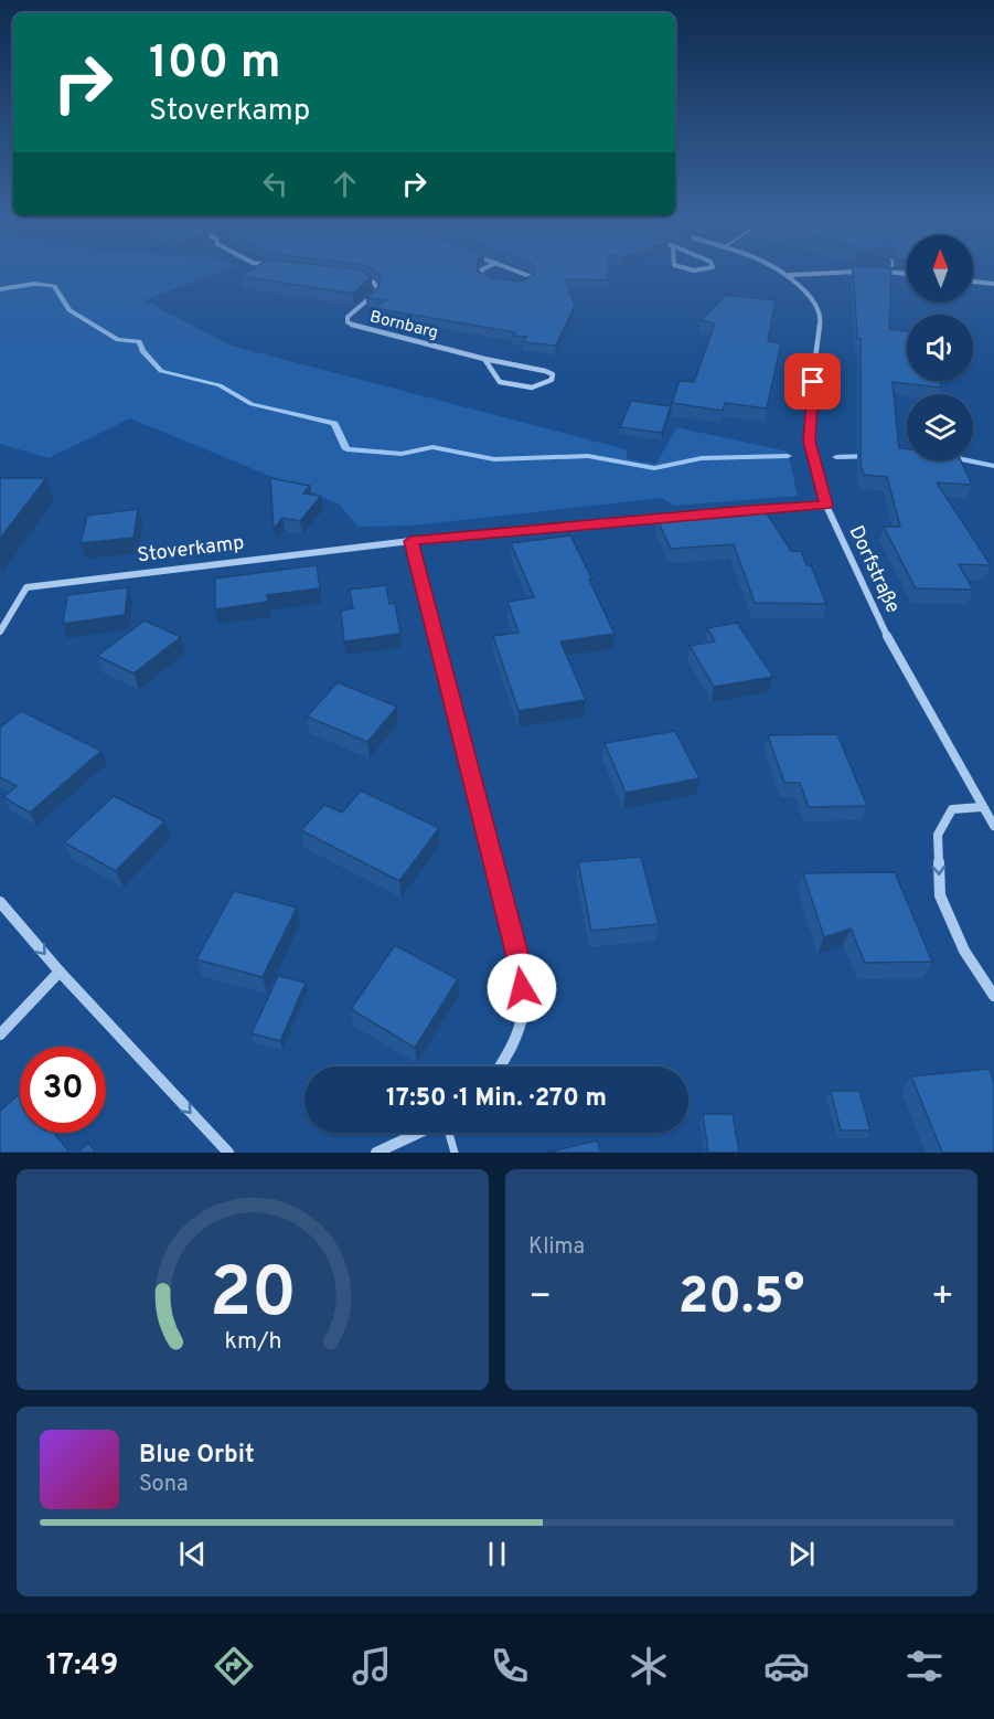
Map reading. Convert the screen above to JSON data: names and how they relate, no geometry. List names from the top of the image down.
{
  "streets": {
    "street": ["Bornbarg", "Stoverkamp", "Dorfstraße"]
  },
  "crossings": [
    ["Stoverkamp", "Dorfstraße"]
  ],
  "north": "top",
  "page": {
    "turn": ["100 m", "Stoverkamp"],
    "limit": "30",
    "trip": "17:50 · 1 Min. · 270 m",
    "tile": "Klima",
    "heat": ["−", "20.5°", "+"],
    "song": ["Blue Orbit", "Sona"],
    "tabs": "17:49",
    "gauge": ["20", "km/h"]
  }
}
